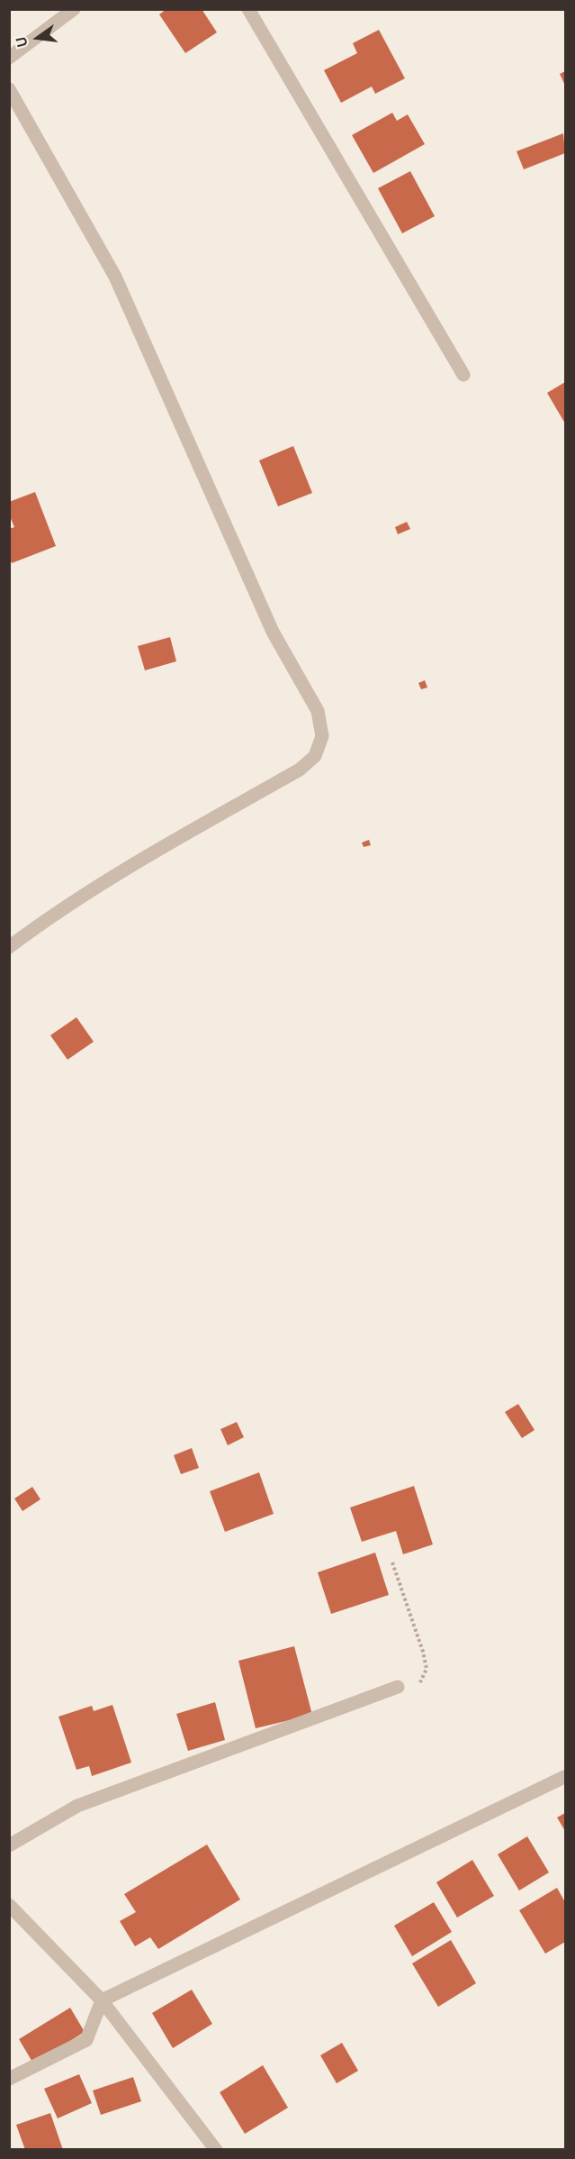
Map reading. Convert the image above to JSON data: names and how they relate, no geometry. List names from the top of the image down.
{
  "north": "left"
}
